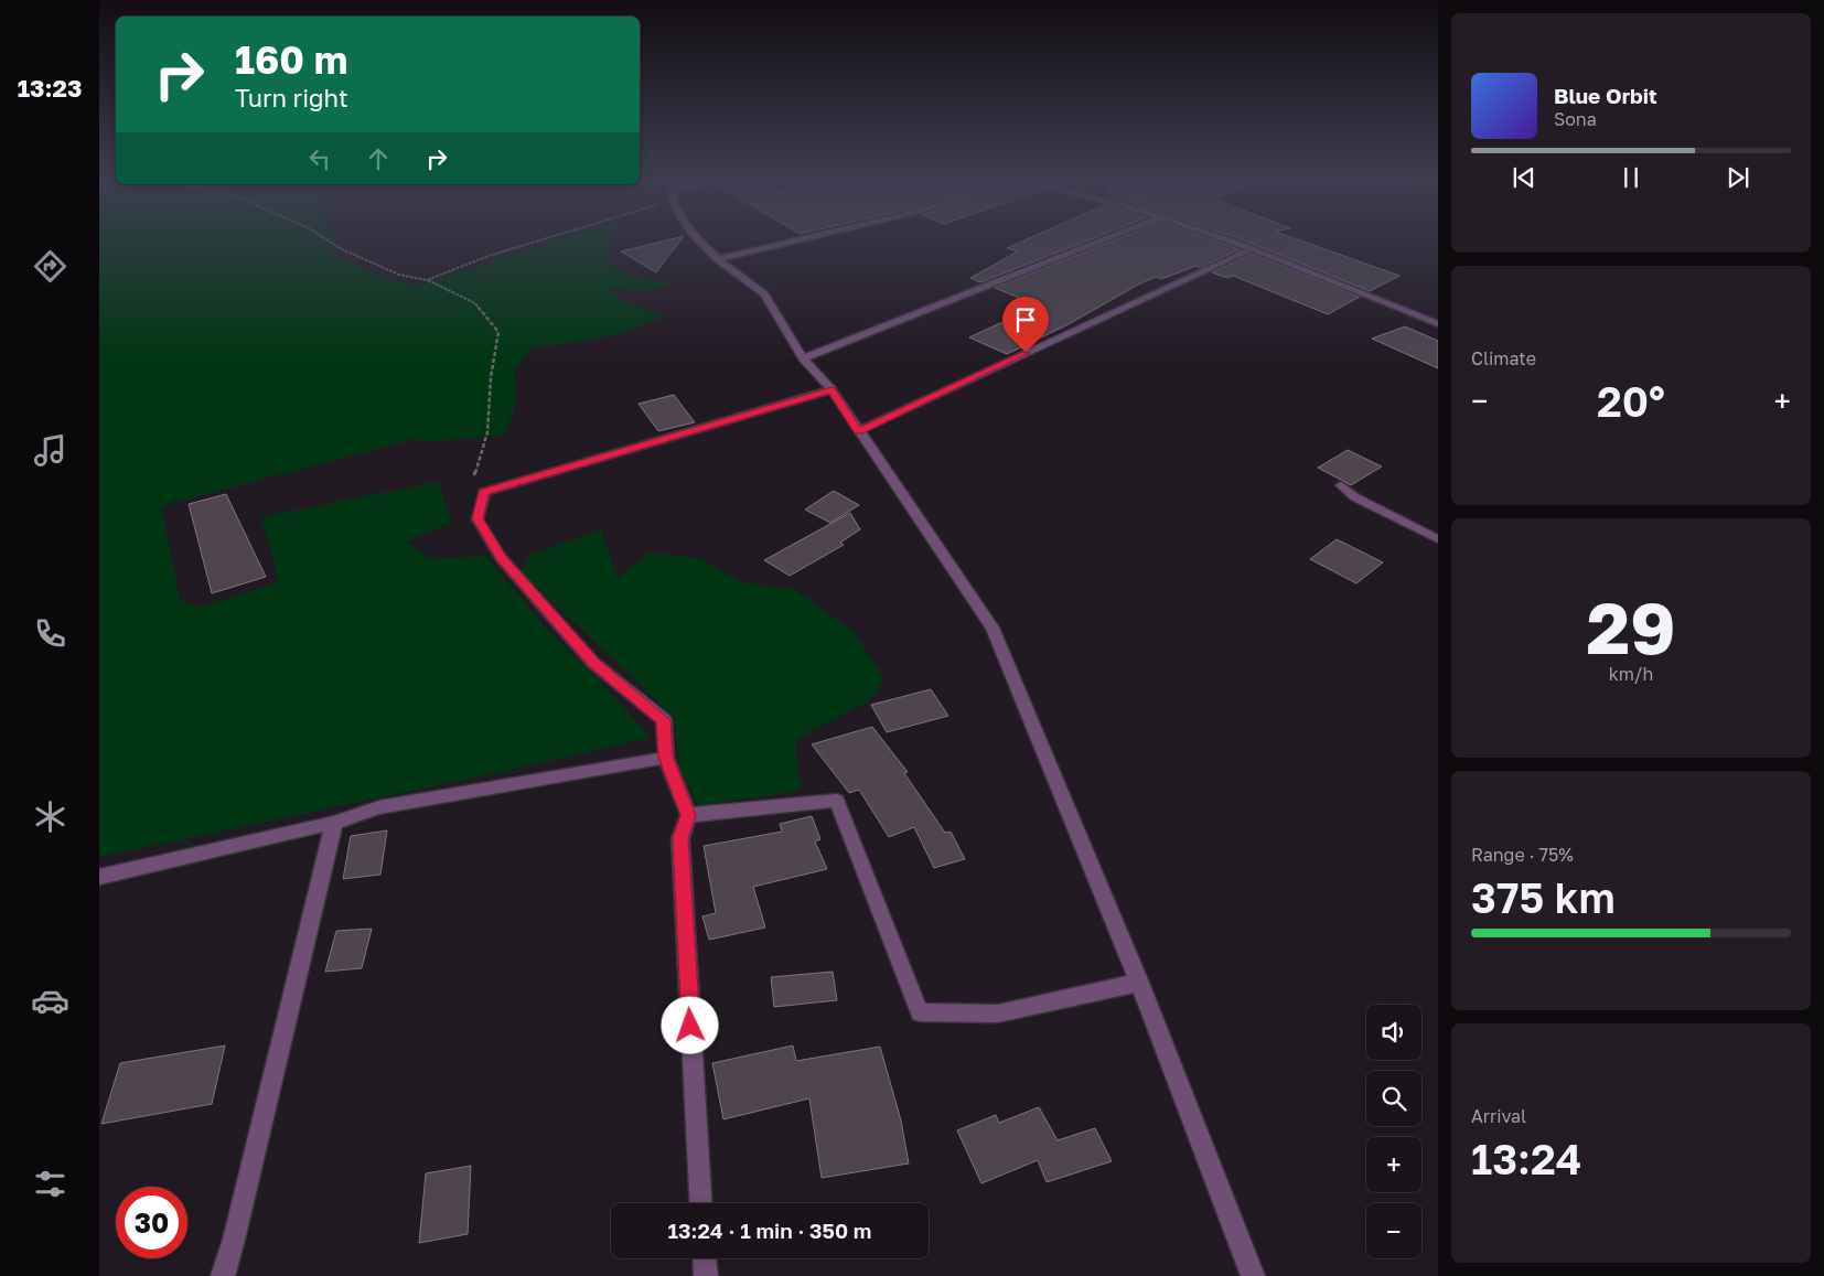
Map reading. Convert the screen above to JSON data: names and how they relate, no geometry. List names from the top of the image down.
{
  "page": {
    "tabs": "13:23",
    "turn": ["160 m", "Turn right"],
    "song": ["Blue Orbit", "Sona"],
    "tile": [
      "Climate",
      ["29", "km/h"],
      ["Range · 75%", "375 km"],
      ["Arrival", "13:24"]
    ],
    "heat": ["−", "20°", "+"],
    "map_buttons": ["+", "−"],
    "limit": "30",
    "trip": "13:24 · 1 min · 350 m"
  }
}
